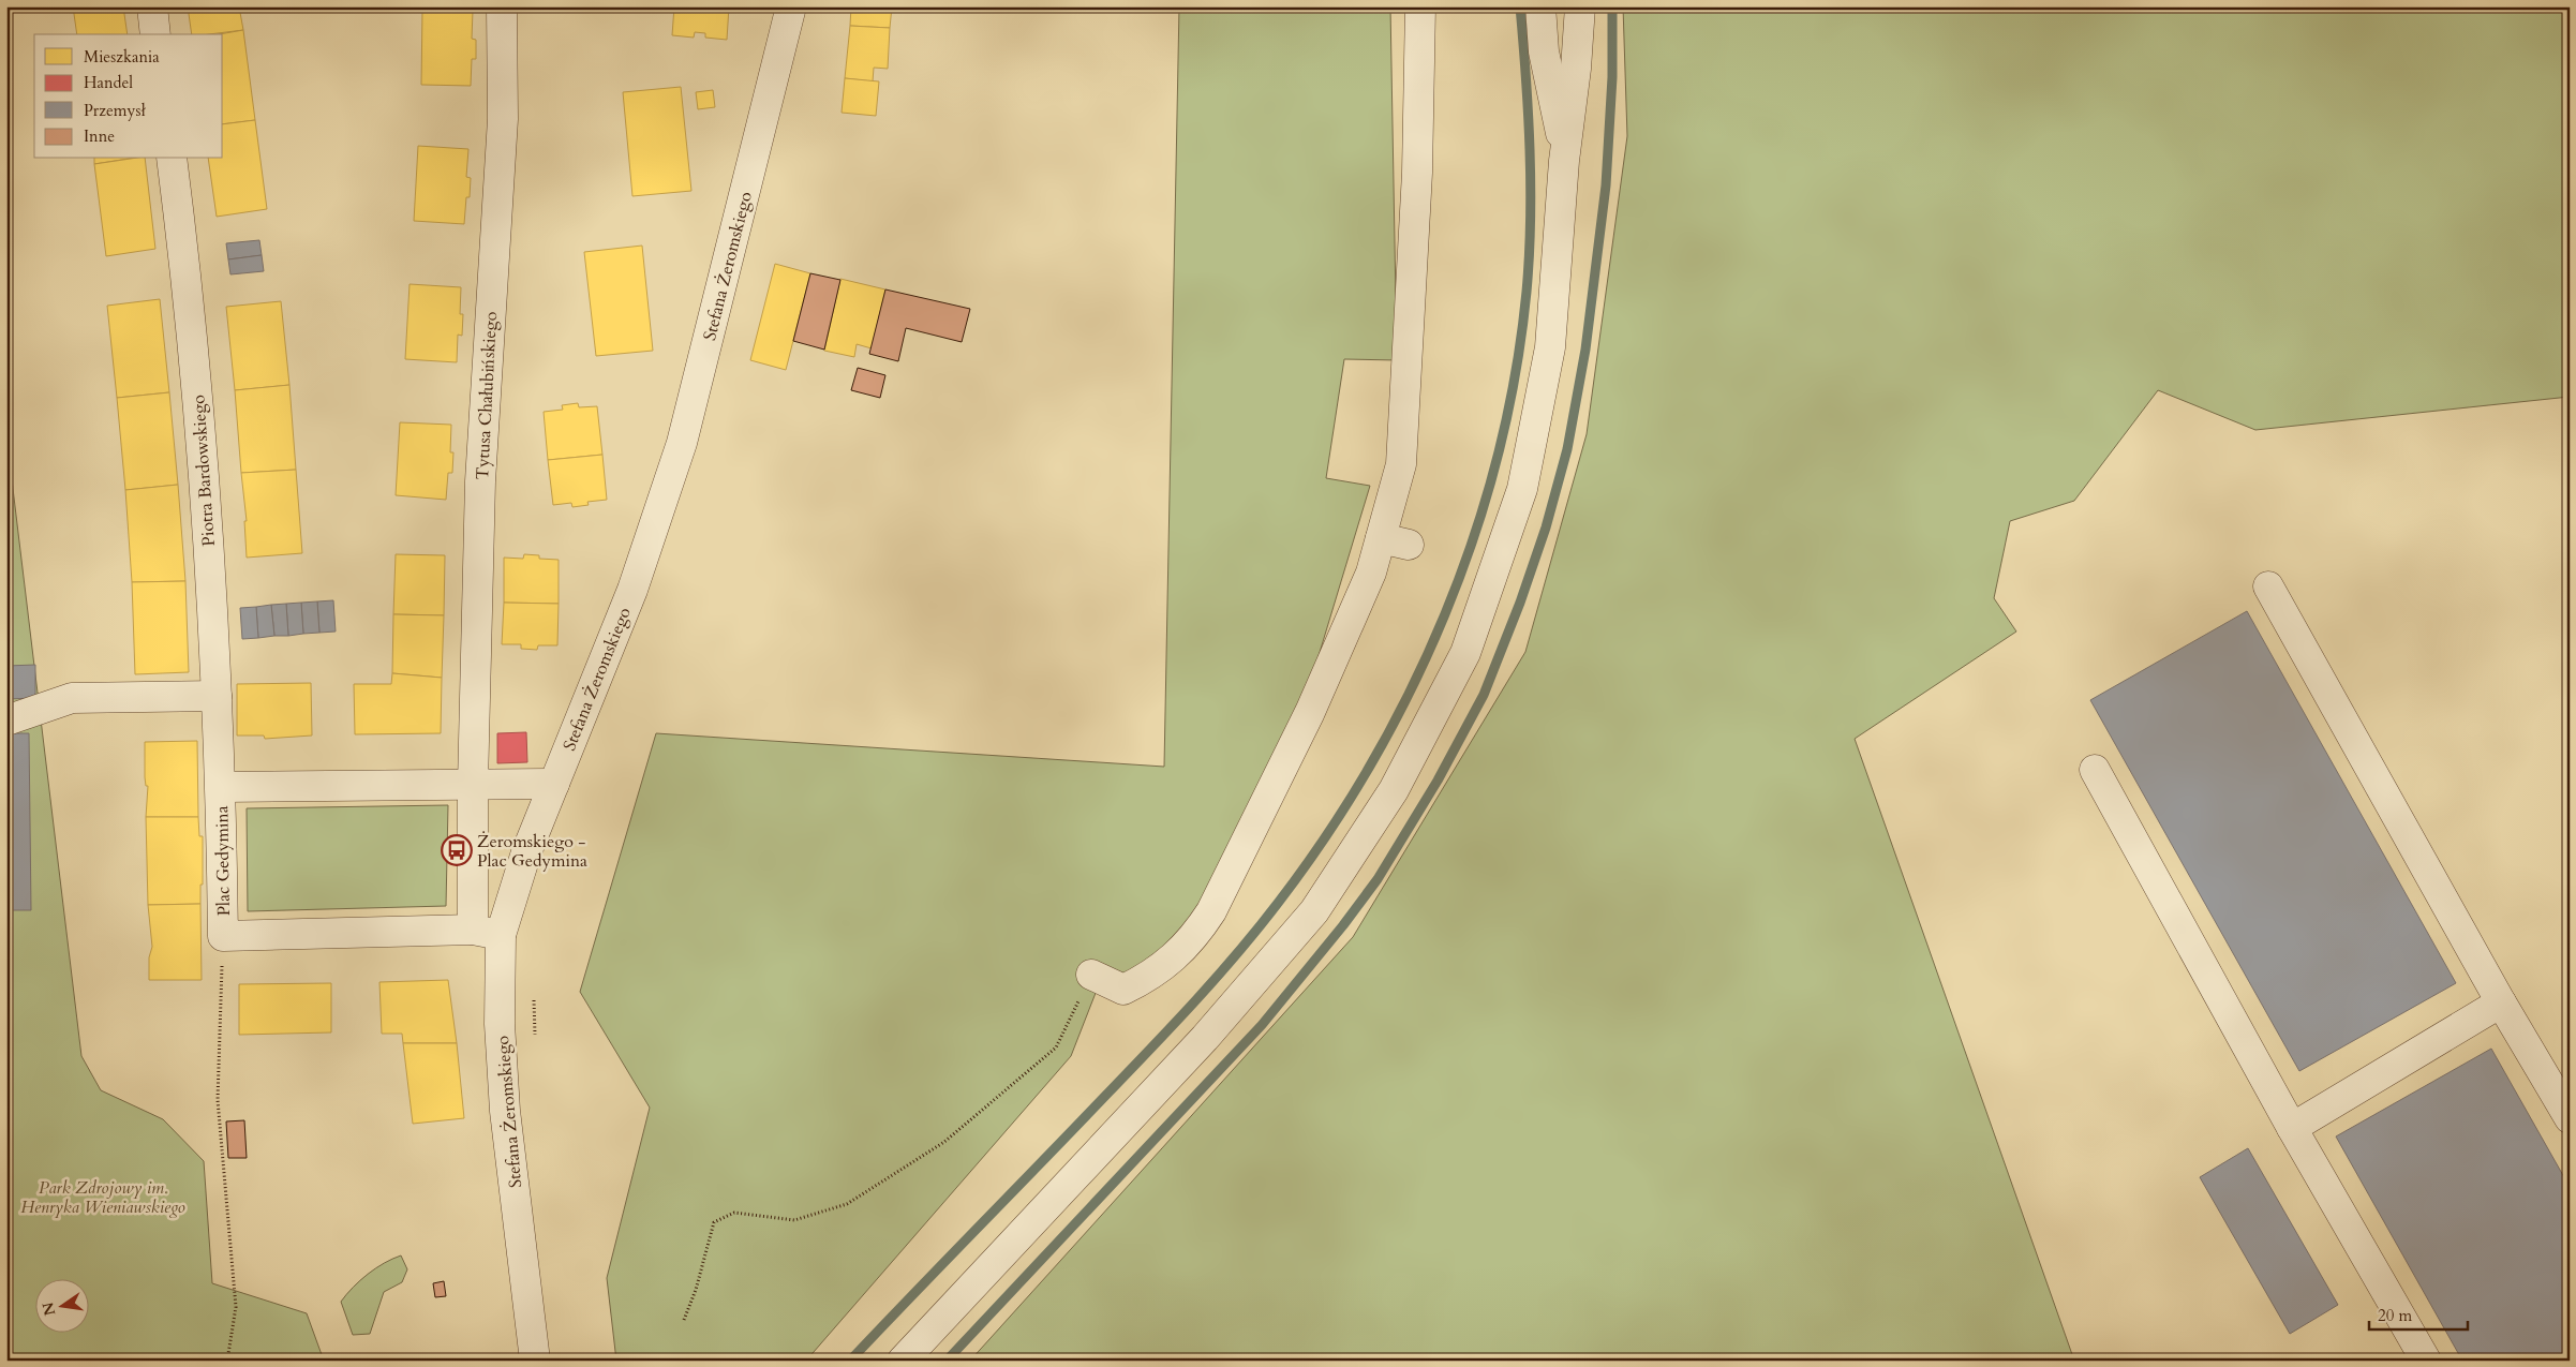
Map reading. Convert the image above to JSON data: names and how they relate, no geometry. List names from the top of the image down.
{
  "streets": {
    "street": [
      "Stefana Żeromskiego",
      "Tytusa Chałubińskiego",
      "Piotra Bardowskiego",
      "Plac Gedymina"
    ]
  },
  "crossings": [
    ["Stefana Żeromskiego", "Plac Gedymina"],
    ["Tytusa Chałubińskiego", "Plac Gedymina"],
    ["Piotra Bardowskiego", "Plac Gedymina"]
  ],
  "parks": ["Park Zdrojowy im. Henryka Wieniawskiego"],
  "places": {
    "bus stop": ["Żeromskiego - Plac Gedymina"]
  },
  "legend": [
    "Mieszkania",
    "Handel",
    "Przemysł",
    "Inne"
  ],
  "scale_bar": "20 m",
  "north": "left"
}
